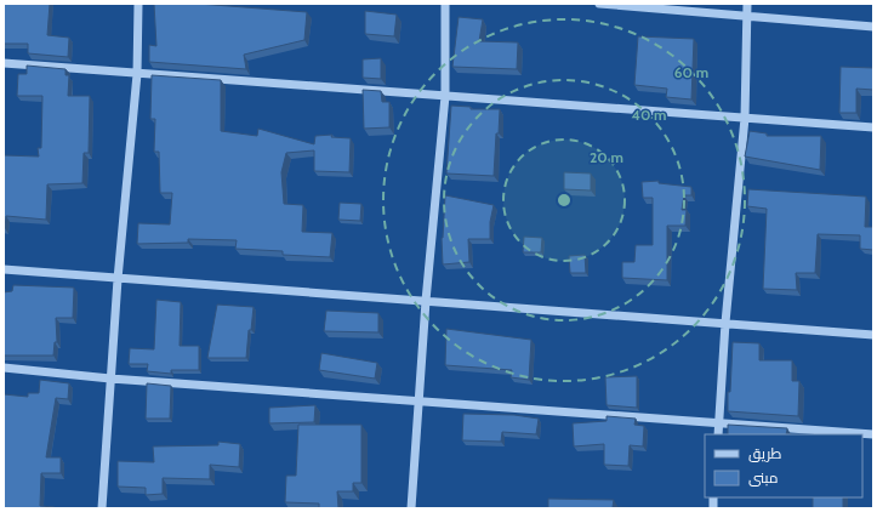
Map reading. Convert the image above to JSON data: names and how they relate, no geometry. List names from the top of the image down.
{
  "legend": ["طريق", "مبنى"],
  "rings": ["60 m", "40 m", "20 m"]
}
